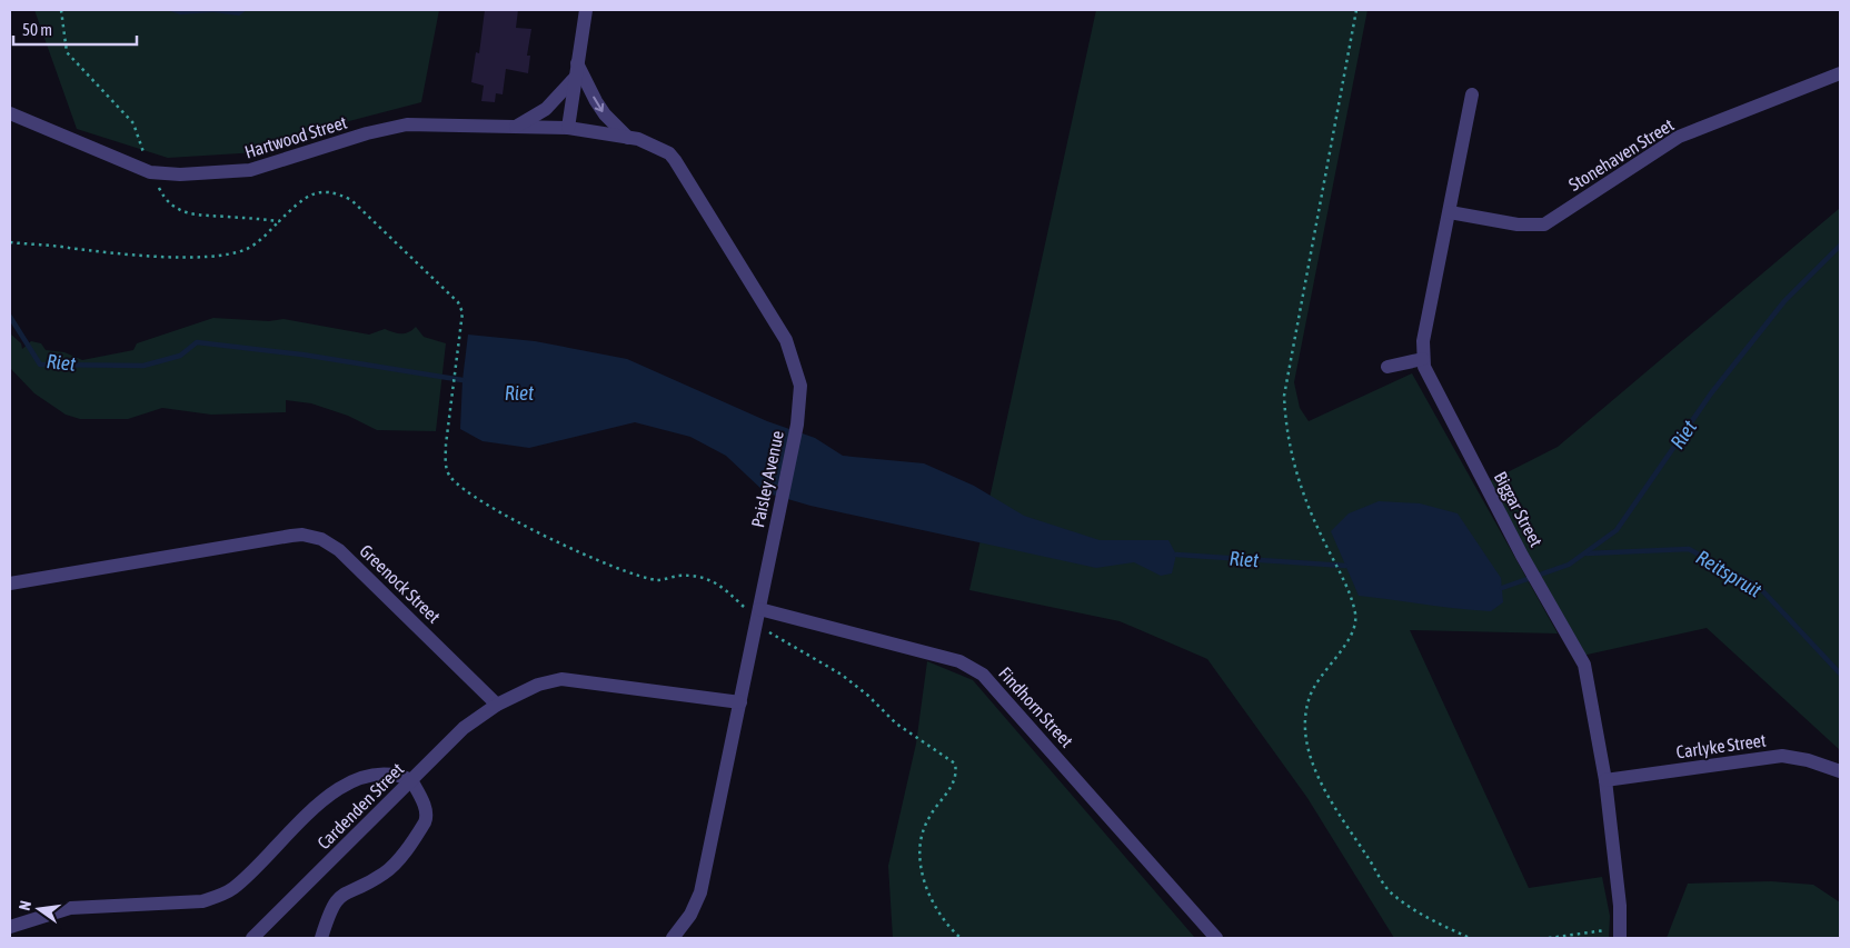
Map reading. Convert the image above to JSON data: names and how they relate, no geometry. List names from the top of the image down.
{
  "streets": {
    "street": [
      "Hartwood Street",
      "Stonehaven Street",
      "Paisley Avenue",
      "Biggar Street",
      "Greenock Street",
      "Findhorn Street",
      "Carlyke Street",
      "Cardenden Street"
    ]
  },
  "crossings": [
    ["Hartwood Street", "Paisley Avenue"],
    ["Stonehaven Street", "Biggar Street"],
    ["Paisley Avenue", "Findhorn Street"],
    ["Biggar Street", "Carlyke Street"],
    ["Greenock Street", "Cardenden Street"]
  ],
  "water": ["Riet", "Reitspruit"],
  "scale_bar": "50 m",
  "north": "left"
}
